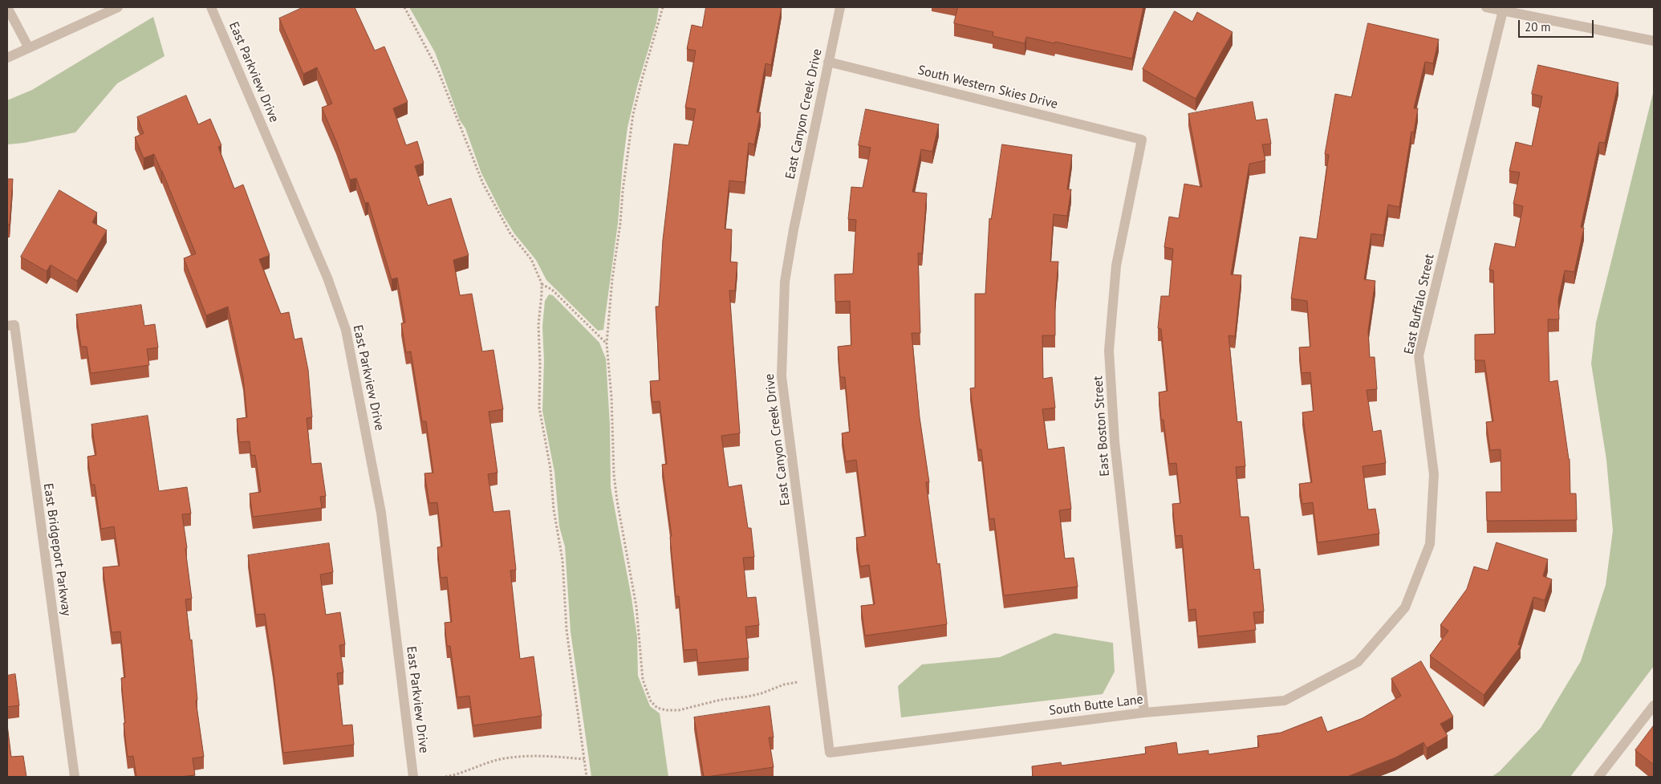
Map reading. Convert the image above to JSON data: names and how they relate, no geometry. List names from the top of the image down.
{
  "streets": {
    "street": [
      "East Parkview Drive",
      "South Western Skies Drive",
      "East Canyon Creek Drive",
      "East Buffalo Street",
      "East Boston Street",
      "East Bridgeport Parkway",
      "South Butte Lane"
    ]
  },
  "crossings": [
    ["South Western Skies Drive", "East Canyon Creek Drive"],
    ["South Western Skies Drive", "East Boston Street"],
    ["East Canyon Creek Drive", "South Butte Lane"],
    ["East Buffalo Street", "South Butte Lane"],
    ["East Boston Street", "South Butte Lane"]
  ],
  "scale_bar": "20 m"
}
